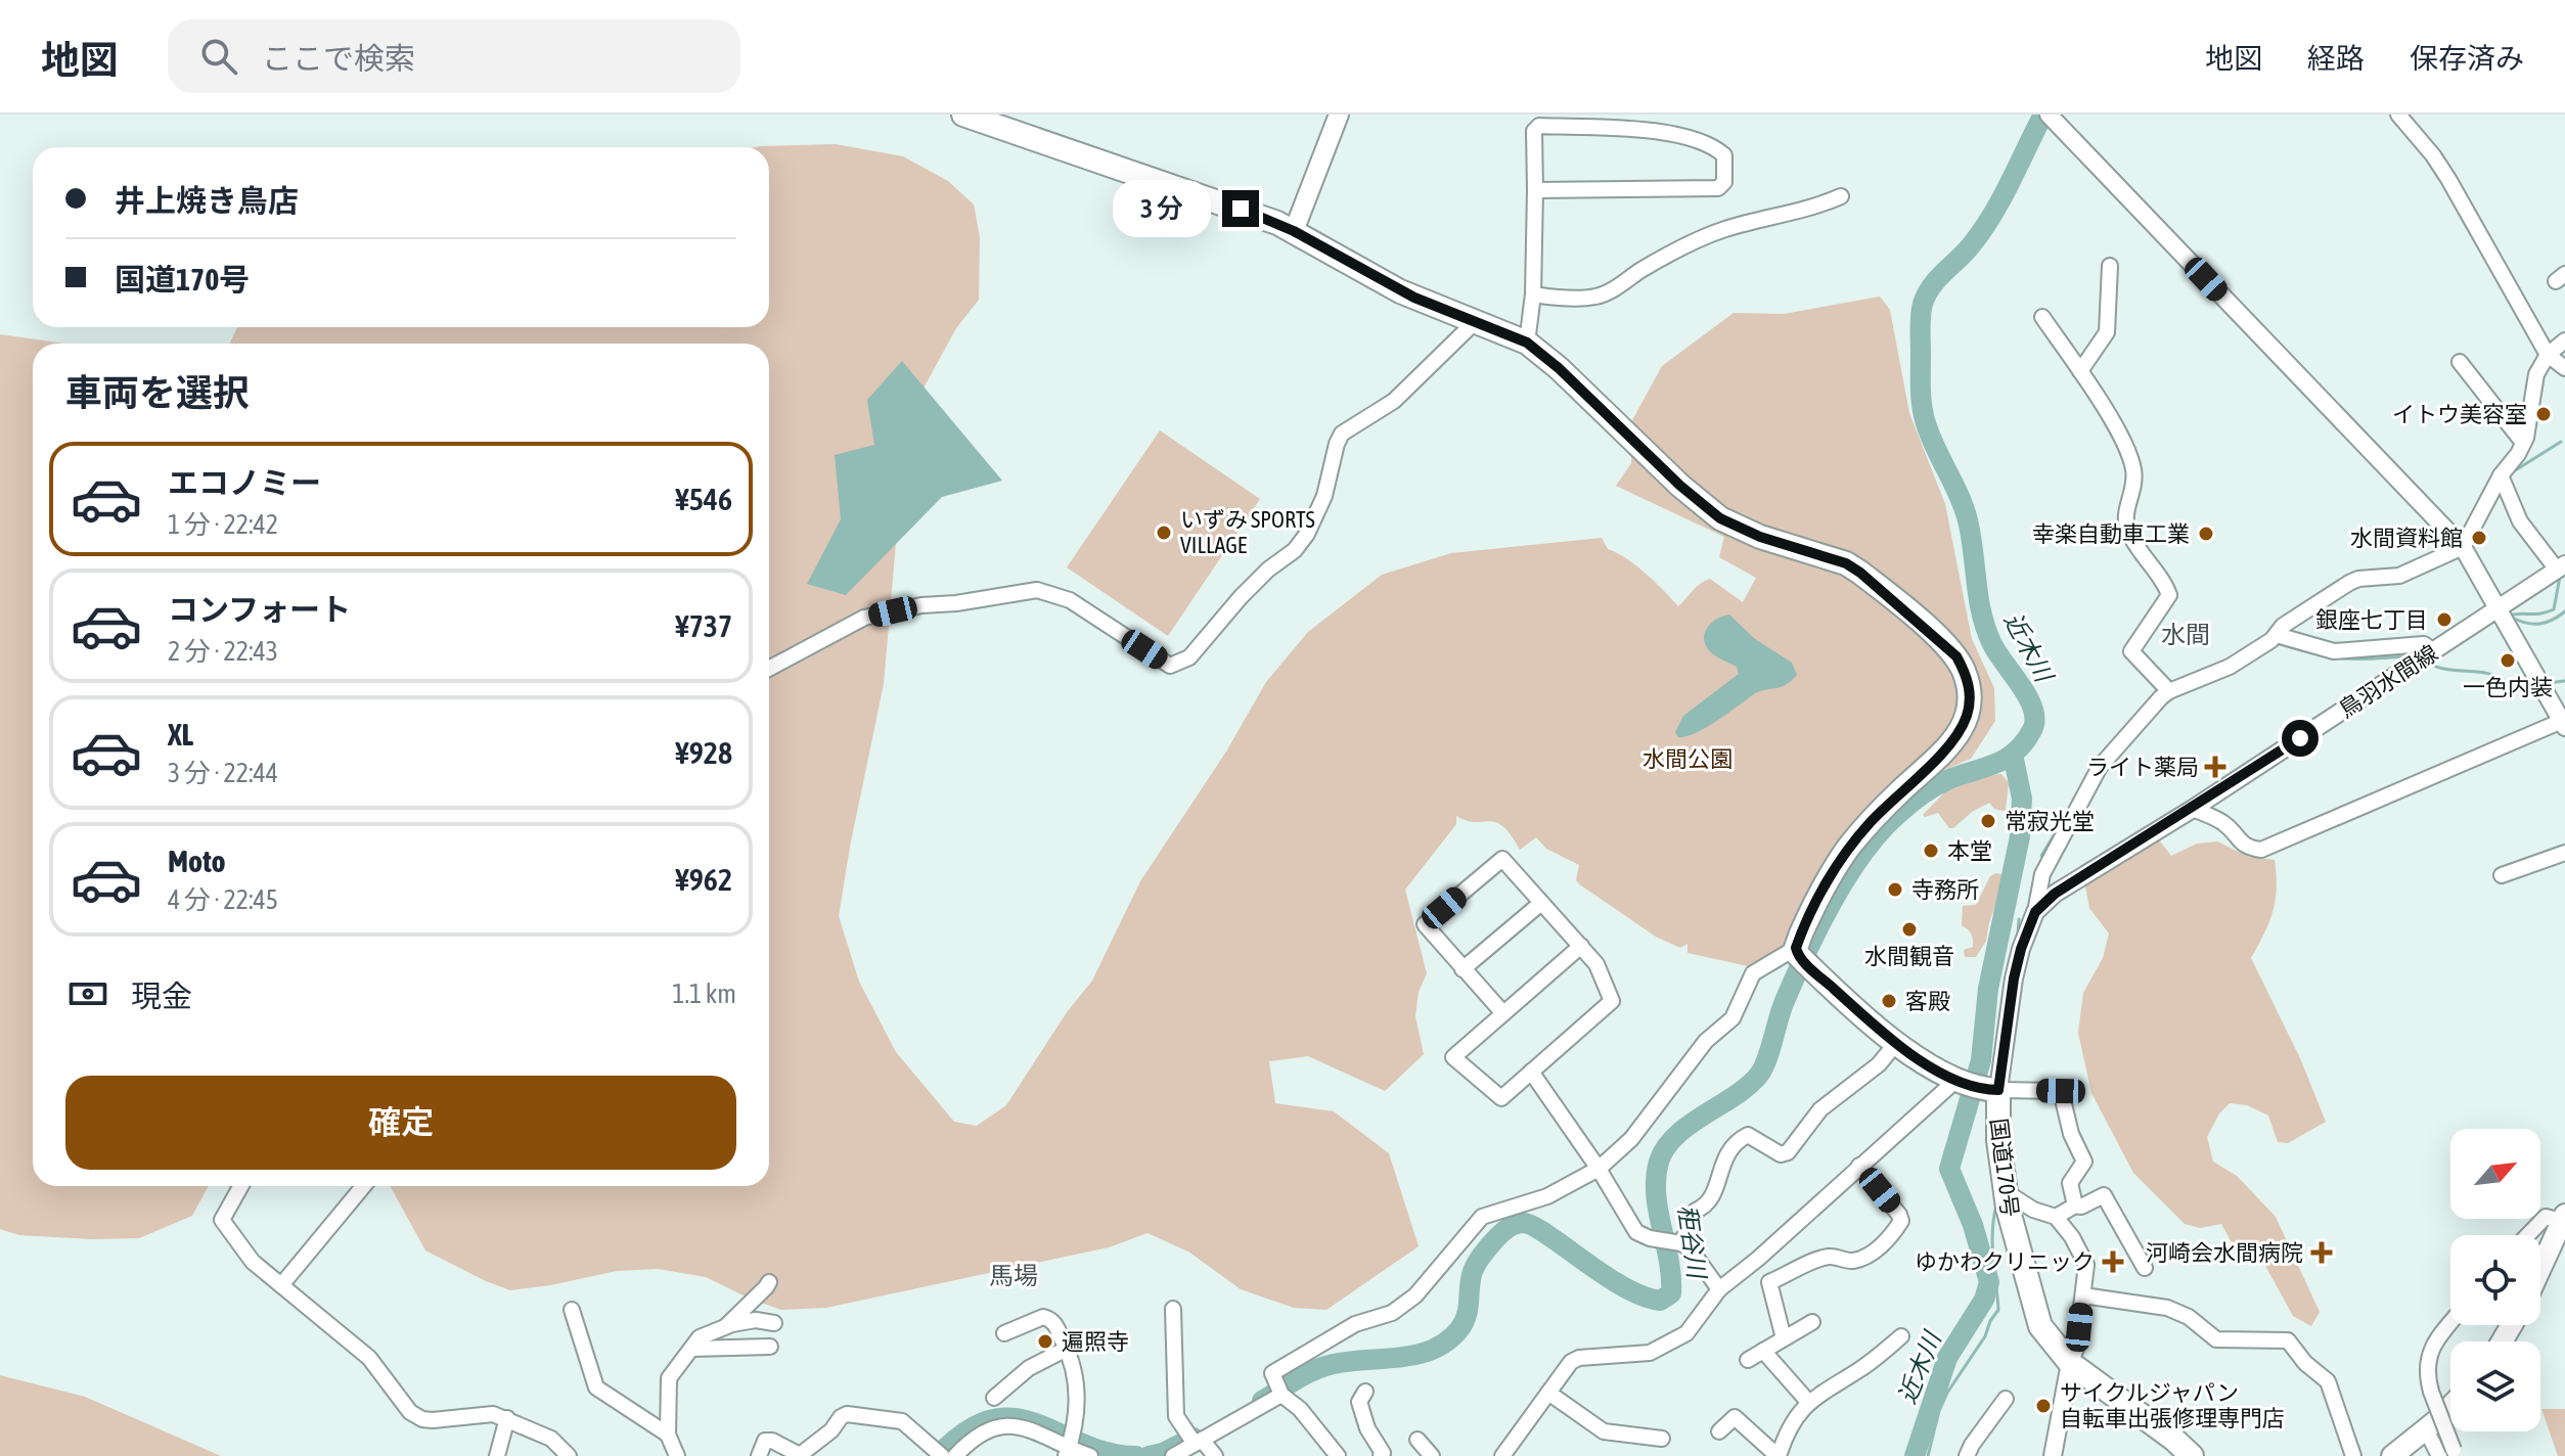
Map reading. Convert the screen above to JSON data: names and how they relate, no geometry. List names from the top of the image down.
{
  "streets": {
    "highway": ["国道170号"],
    "street": ["鳥羽水間線"]
  },
  "districts": ["水間", "馬場"],
  "water": ["近木川", "秬谷川"],
  "parks": ["水間公園"],
  "places": {
    "other": [
      "イトウ美容室",
      "いずみ SPORTS VILLAGE",
      "幸楽自動車工業",
      "水間資料館",
      "銀座七丁目",
      "一色内装",
      "常寂光堂",
      "本堂",
      "寺務所",
      "水間観音",
      "客殿",
      "遍照寺",
      "サイクルジャパン 自転車出張修理専門店"
    ],
    "health": ["ライト薬局", "河崎会水間病院", "ゆかわクリニック"]
  },
  "north": "top right",
  "page": {
    "header": "地図",
    "search": "ここで検索",
    "nav": ["地図", "経路", "保存済み"],
    "banner": ["井上焼き鳥店", "国道170号"],
    "bubble": "3 分",
    "heading": "車両を選択",
    "list": [
      {
        "name": "エコノミー",
        "note": "1 分 · 22:42",
        "value": "¥546"
      },
      {
        "name": "コンフォート",
        "note": "2 分 · 22:43",
        "value": "¥737"
      },
      {
        "name": "XL",
        "note": "3 分 · 22:44",
        "value": "¥928"
      },
      {
        "name": "Moto",
        "note": "4 分 · 22:45",
        "value": "¥962"
      }
    ],
    "pay": ["現金", "1.1 km"],
    "buttons": "確定"
  }
}
